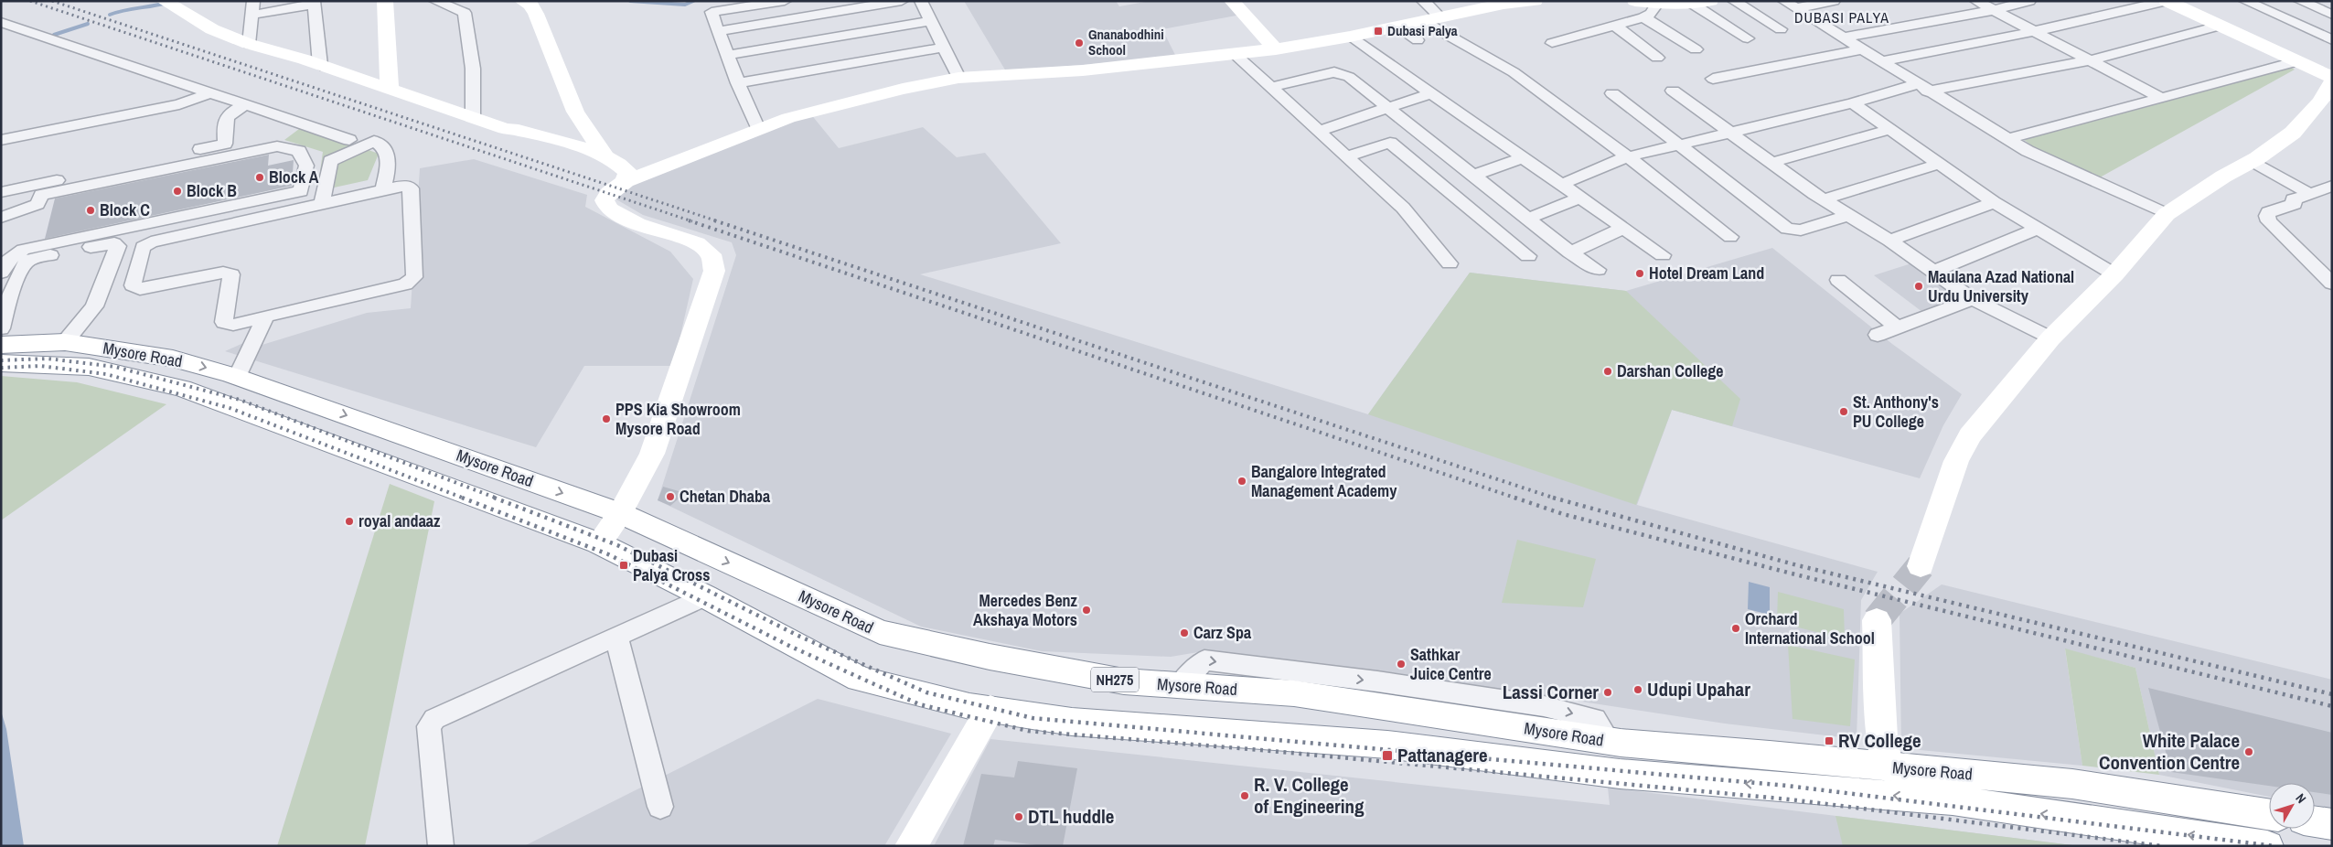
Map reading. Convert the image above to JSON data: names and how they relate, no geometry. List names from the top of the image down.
{
  "streets": {
    "main road": ["Mysore Road", "NH275"]
  },
  "districts": ["DUBASI PALYA"],
  "places": {
    "transit": [
      "Dubasi Palya",
      "Dubasi Palya Cross",
      "RV College",
      "Pattanagere"
    ],
    "other": [
      "Gnanabodhini School",
      "Block A",
      "Block B",
      "Block C",
      "Hotel Dream Land",
      "Maulana Azad National Urdu University",
      "Darshan College",
      "St. Anthony's PU College",
      "PPS Kia Showroom Mysore Road",
      "Bangalore Integrated Management Academy",
      "Chetan Dhaba",
      "royal andaaz",
      "Mercedes Benz Akshaya Motors",
      "Orchard International School",
      "Carz Spa",
      "Sathkar Juice Centre",
      "Udupi Upahar",
      "Lassi Corner",
      "White Palace Convention Centre",
      "R. V. College of Engineering",
      "DTL huddle"
    ]
  },
  "north": "top right"
}
